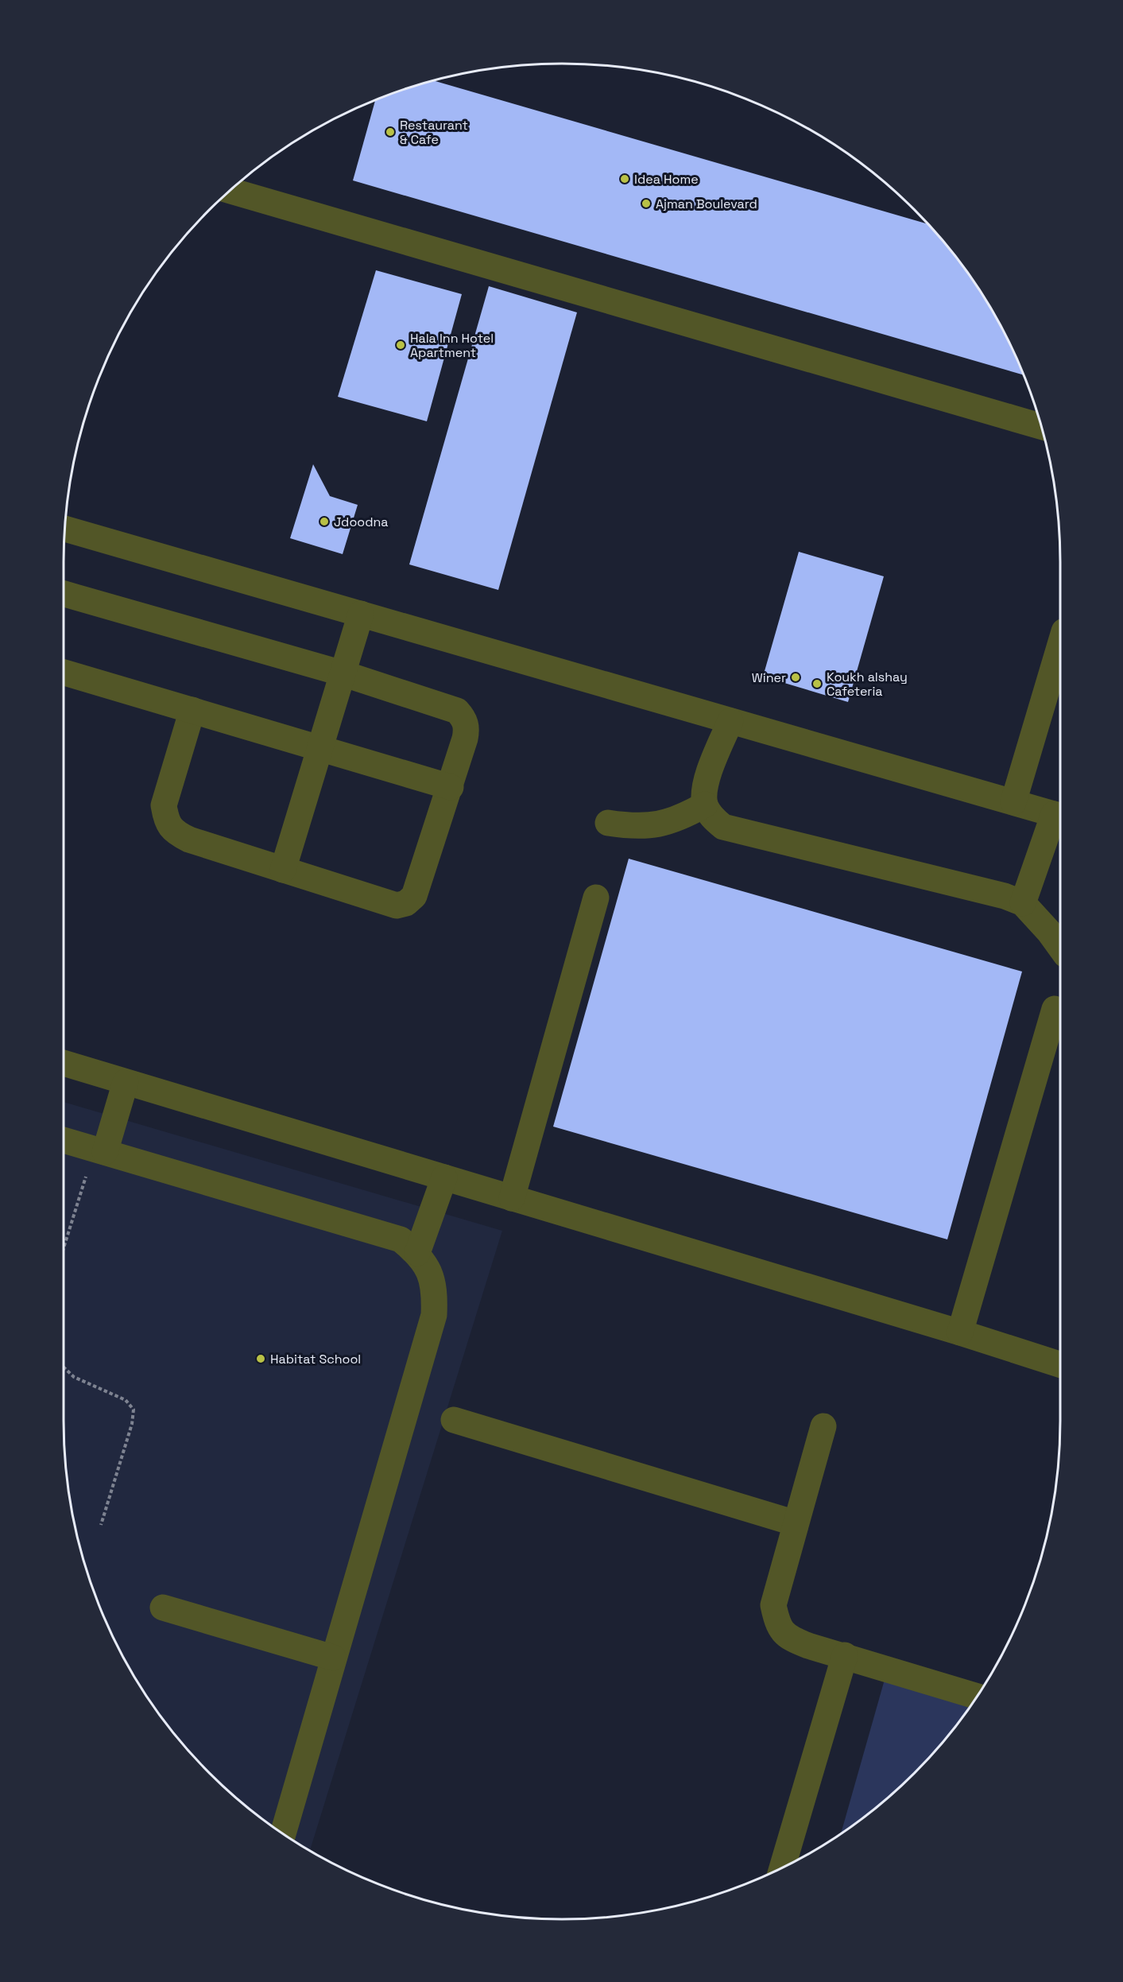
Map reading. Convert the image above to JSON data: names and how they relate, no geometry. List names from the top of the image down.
{
  "places": [
    "Restaurant & Cafe",
    "Idea Home",
    "Ajman Boulevard",
    "Hala Inn Hotel Apartment",
    "Jdoodna",
    "Winer",
    "Koukh alshay Cafeteria",
    "Habitat School"
  ]
}
